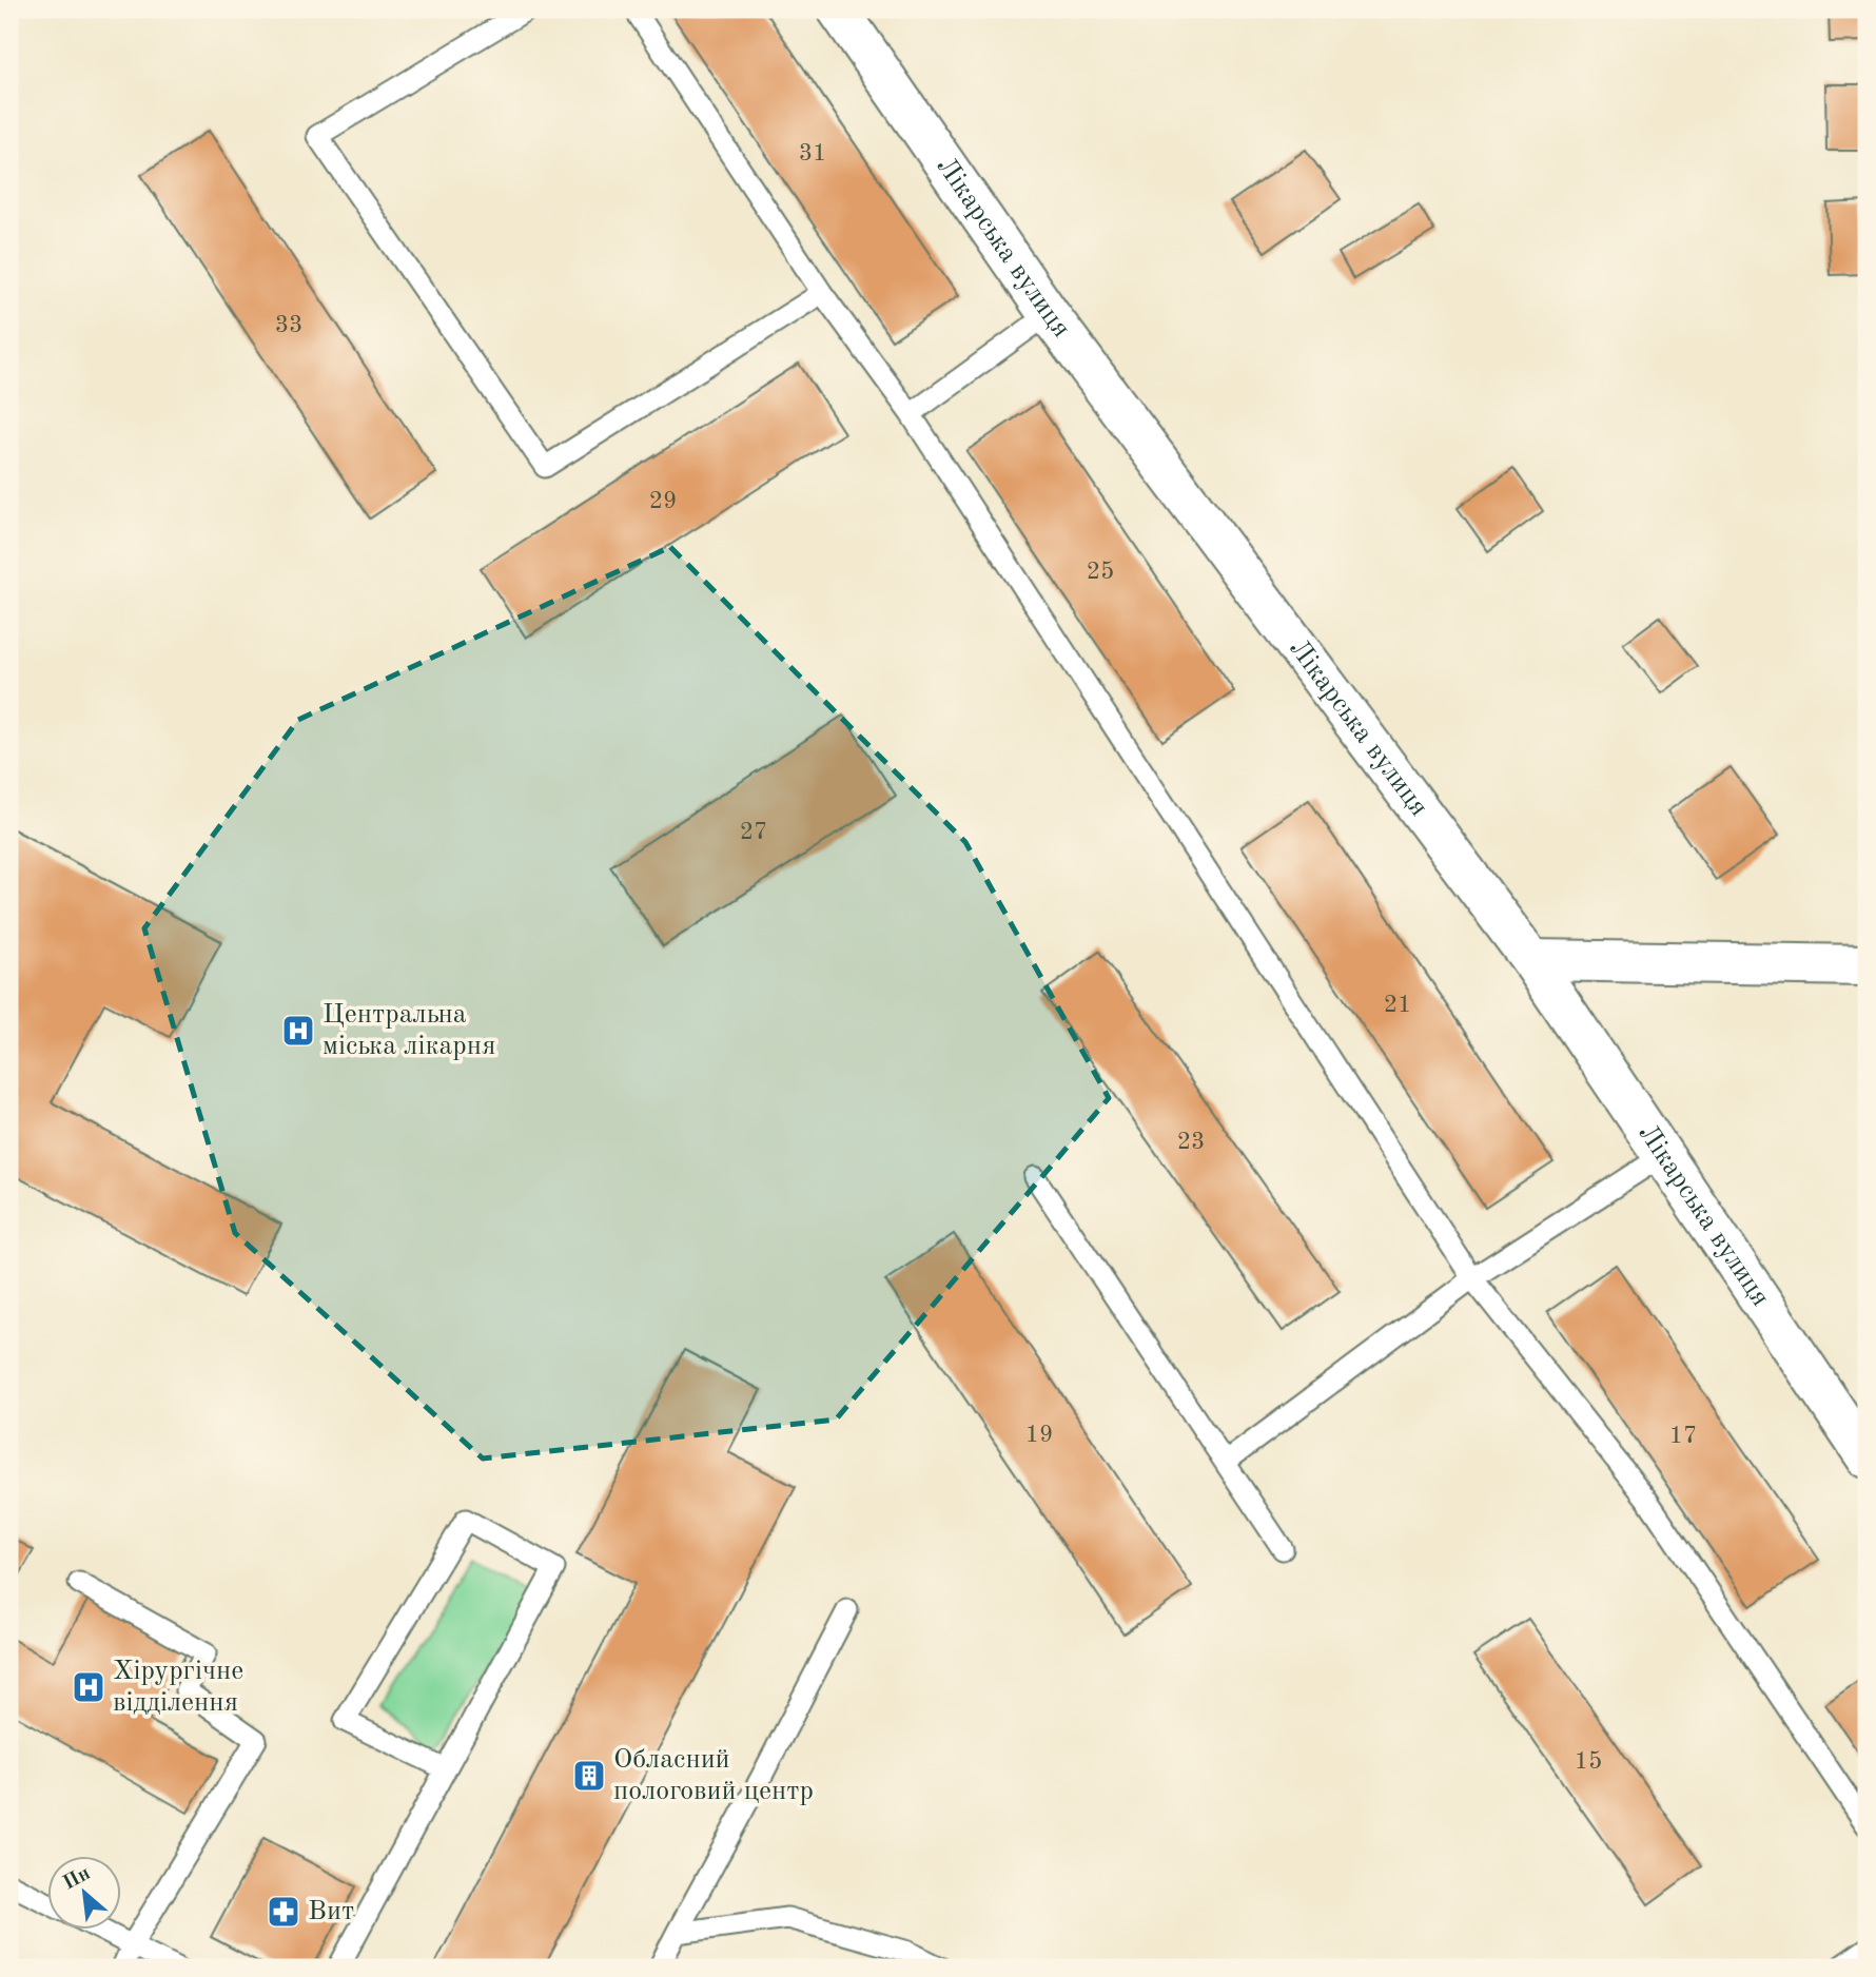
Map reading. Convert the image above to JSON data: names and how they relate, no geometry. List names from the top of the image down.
{
  "streets": {
    "street": ["Лікарська вулиця"]
  },
  "places": {
    "hospital": ["Центральна міська лікарня", "Хірургічне відділення"],
    "building": ["Обласний пологовий центр"],
    "pharmacy": ["Вит"]
  },
  "house_numbers": [
    "31",
    "33",
    "29",
    "25",
    "27",
    "21",
    "23",
    "19",
    "17",
    "15"
  ],
  "north": "top left"
}
